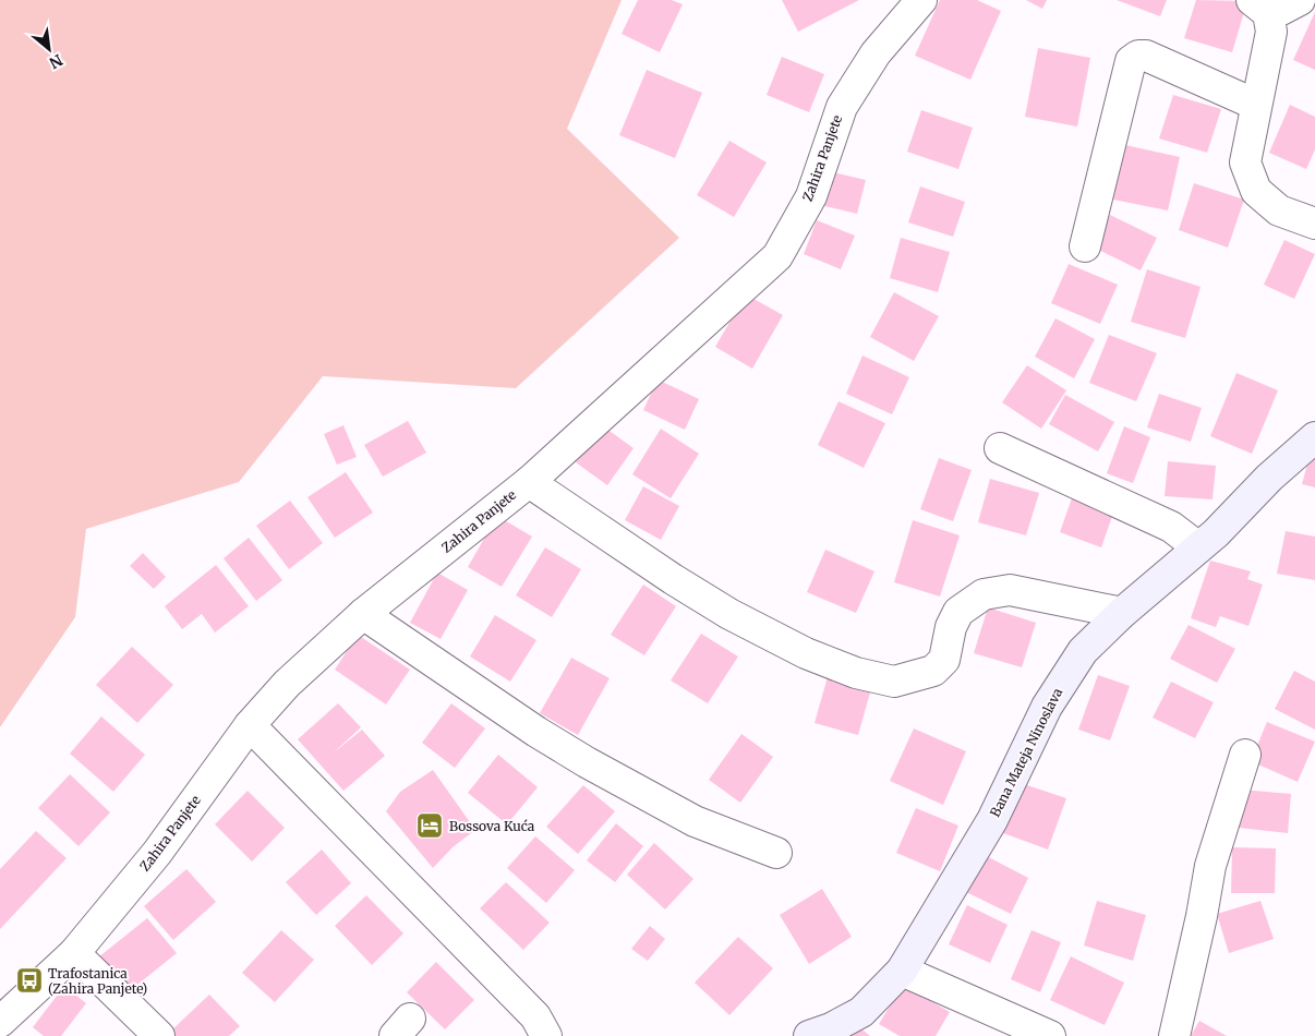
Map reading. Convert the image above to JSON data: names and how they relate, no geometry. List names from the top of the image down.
{
  "streets": {
    "street": ["Zahira Panjete", "Bana Mateja Ninoslava"]
  },
  "places": {
    "hotel": ["Bossova Kuća"],
    "bus stop": ["Trafostanica (Zahira Panjete)"]
  },
  "north": "bottom right"
}
